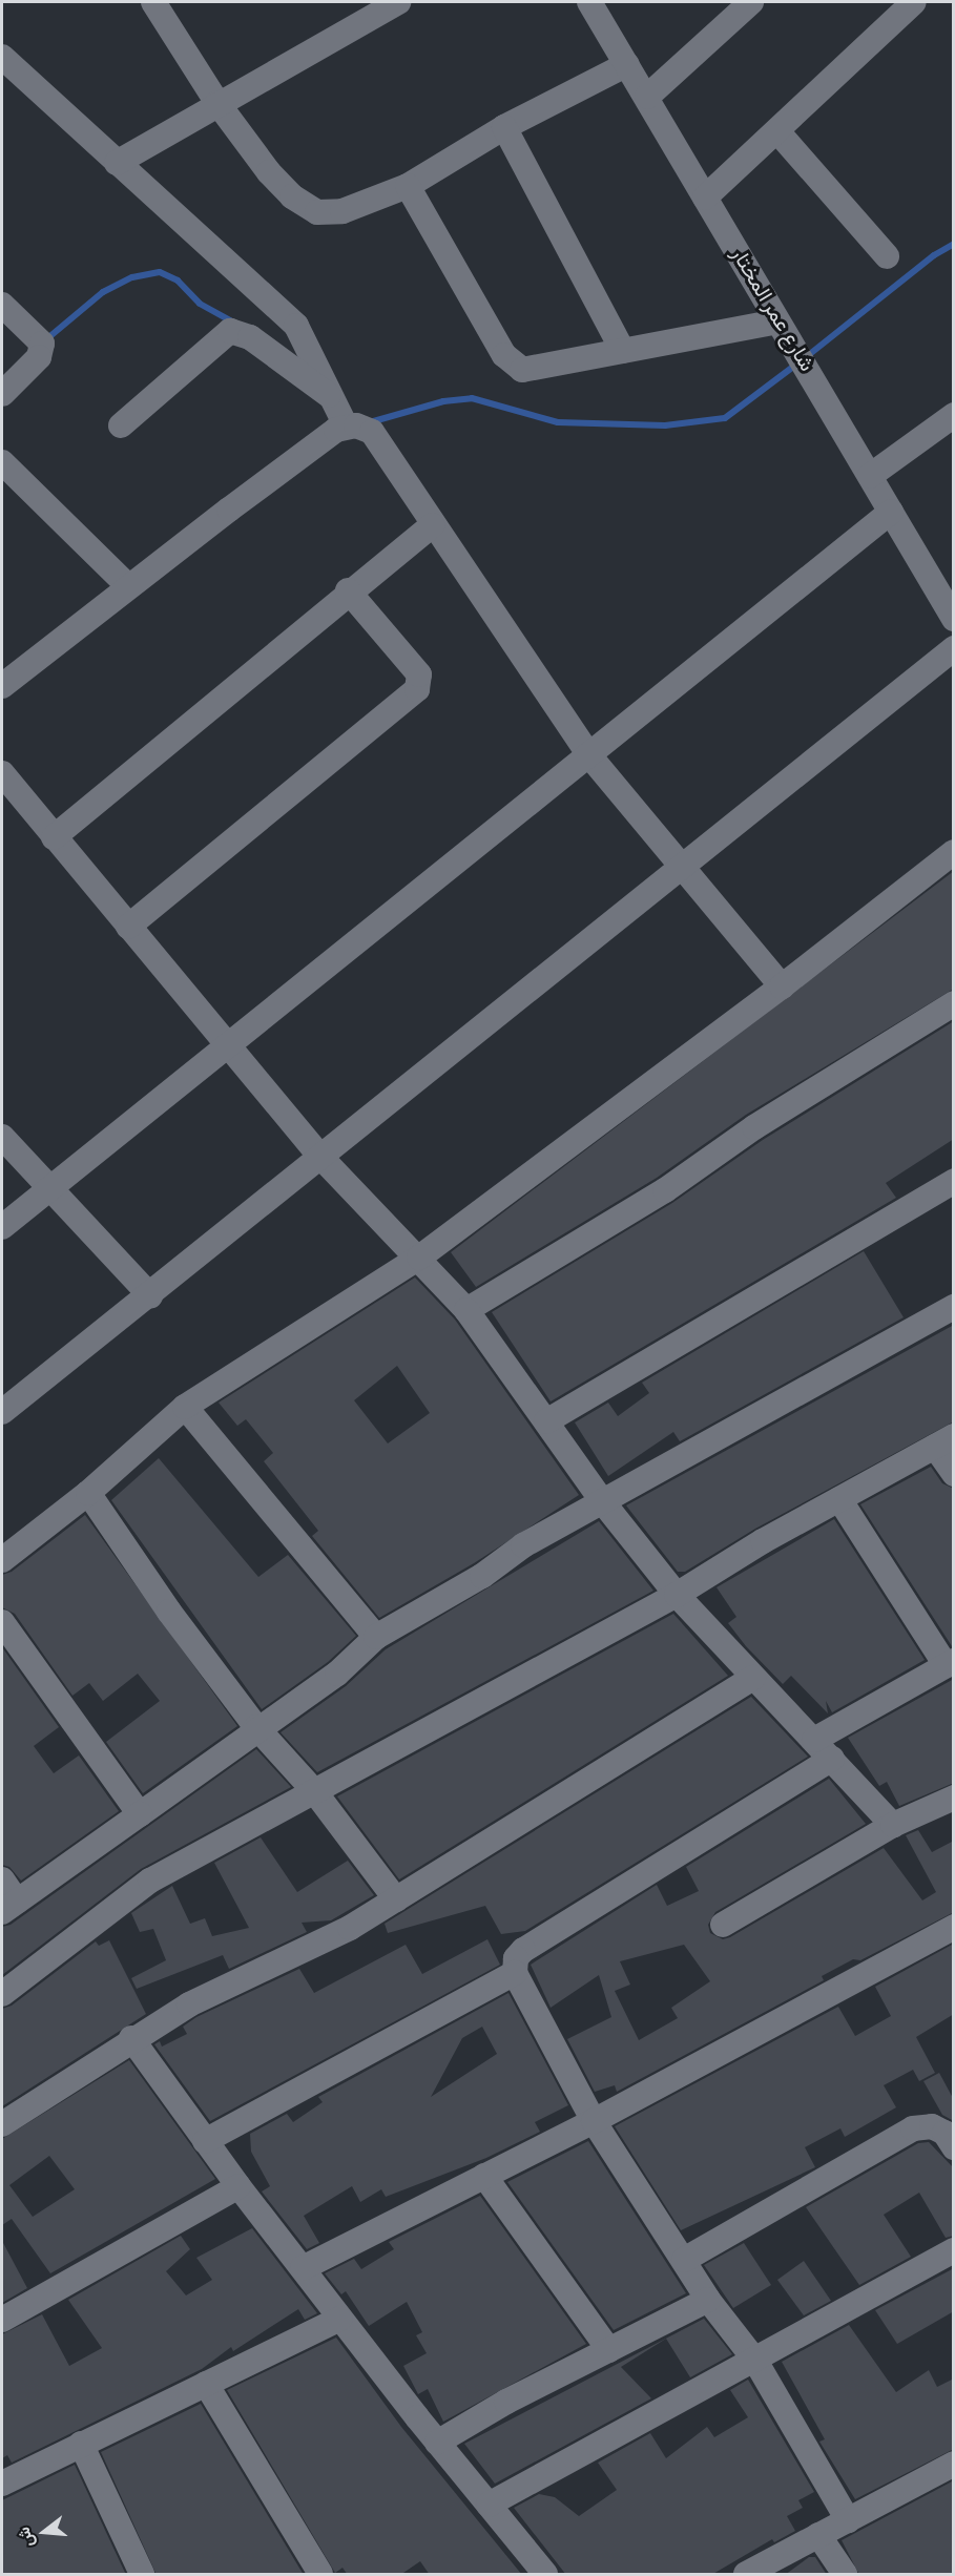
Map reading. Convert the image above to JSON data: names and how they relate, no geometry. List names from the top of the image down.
{
  "streets": {
    "street": ["شارع عمر المختار"]
  },
  "north": "left"
}
